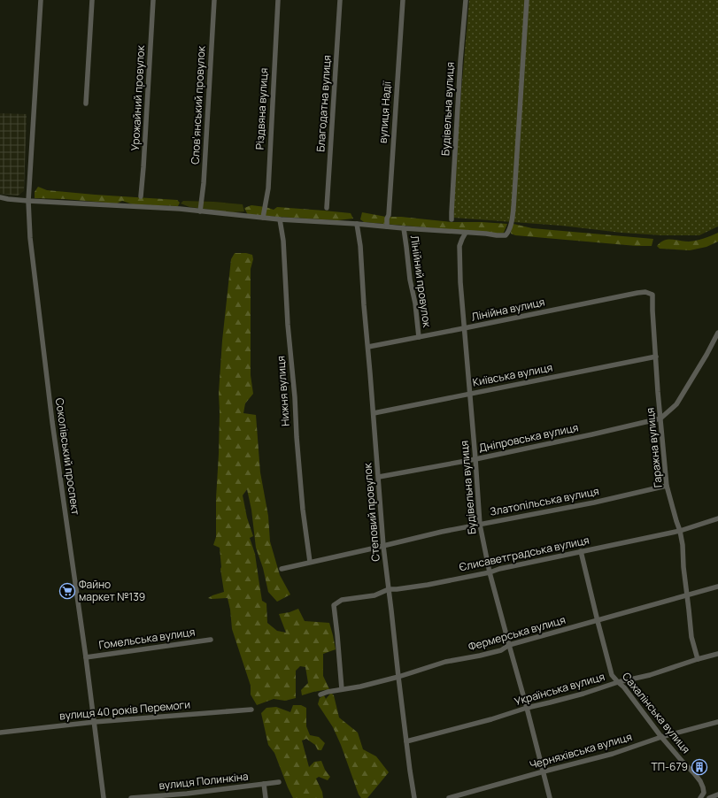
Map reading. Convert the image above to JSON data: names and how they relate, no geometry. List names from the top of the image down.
{
  "streets": {
    "street": [
      "Урожайний провулок",
      "Благодатна вулиця",
      "Словʼянський провулок",
      "Різдвяна вулиця",
      "Будівельна вулиця",
      "вулиця Надії",
      "Лінійний провулок",
      "Лінійна вулиця",
      "Київська вулиця",
      "Нижня вулиця",
      "Дніпровська вулиця",
      "Гаражна вулиця",
      "Соколівський проспект",
      "Златопільська вулиця",
      "Степовий провулок",
      "Єлисаветградська вулиця",
      "Фермерська вулиця",
      "Гомельська вулиця",
      "Українська вулиця",
      "вулиця 40 років Перемоги",
      "Сахалінська вулиця",
      "Черняхівська вулиця",
      "вулиця Полинкіна"
    ]
  },
  "crossings": [
    ["Будівельна вулиця", "Лінійна вулиця"],
    ["Будівельна вулиця", "Київська вулиця"],
    ["Будівельна вулиця", "Дніпровська вулиця"],
    ["Будівельна вулиця", "Златопільська вулиця"],
    ["Будівельна вулиця", "Єлисаветградська вулиця"],
    ["Будівельна вулиця", "Фермерська вулиця"],
    ["Будівельна вулиця", "Українська вулиця"],
    ["Будівельна вулиця", "Черняхівська вулиця"],
    ["Лінійний провулок", "Лінійна вулиця"],
    ["Лінійна вулиця", "Гаражна вулиця"],
    ["Лінійна вулиця", "Степовий провулок"],
    ["Київська вулиця", "Гаражна вулиця"],
    ["Київська вулиця", "Степовий провулок"],
    ["Нижня вулиця", "Златопільська вулиця"],
    ["Дніпровська вулиця", "Гаражна вулиця"],
    ["Дніпровська вулиця", "Степовий провулок"],
    ["Гаражна вулиця", "Златопільська вулиця"],
    ["Гаражна вулиця", "Єлисаветградська вулиця"],
    ["Гаражна вулиця", "Фермерська вулиця"],
    ["Гаражна вулиця", "Українська вулиця"],
    ["Соколівський проспект", "Гомельська вулиця"],
    ["Соколівський проспект", "вулиця 40 років Перемоги"],
    ["Златопільська вулиця", "Степовий провулок"],
    ["Степовий провулок", "Єлисаветградська вулиця"],
    ["Степовий провулок", "Фермерська вулиця"],
    ["Степовий провулок", "Українська вулиця"],
    ["Єлисаветградська вулиця", "Фермерська вулиця"],
    ["Єлисаветградська вулиця", "Сахалінська вулиця"],
    ["Фермерська вулиця", "Сахалінська вулиця"],
    ["Українська вулиця", "Сахалінська вулиця"],
    ["Сахалінська вулиця", "Черняхівська вулиця"]
  ],
  "places": {
    "supermarket": ["Файно маркет №139"],
    "building": ["ТП-679"]
  }
}
